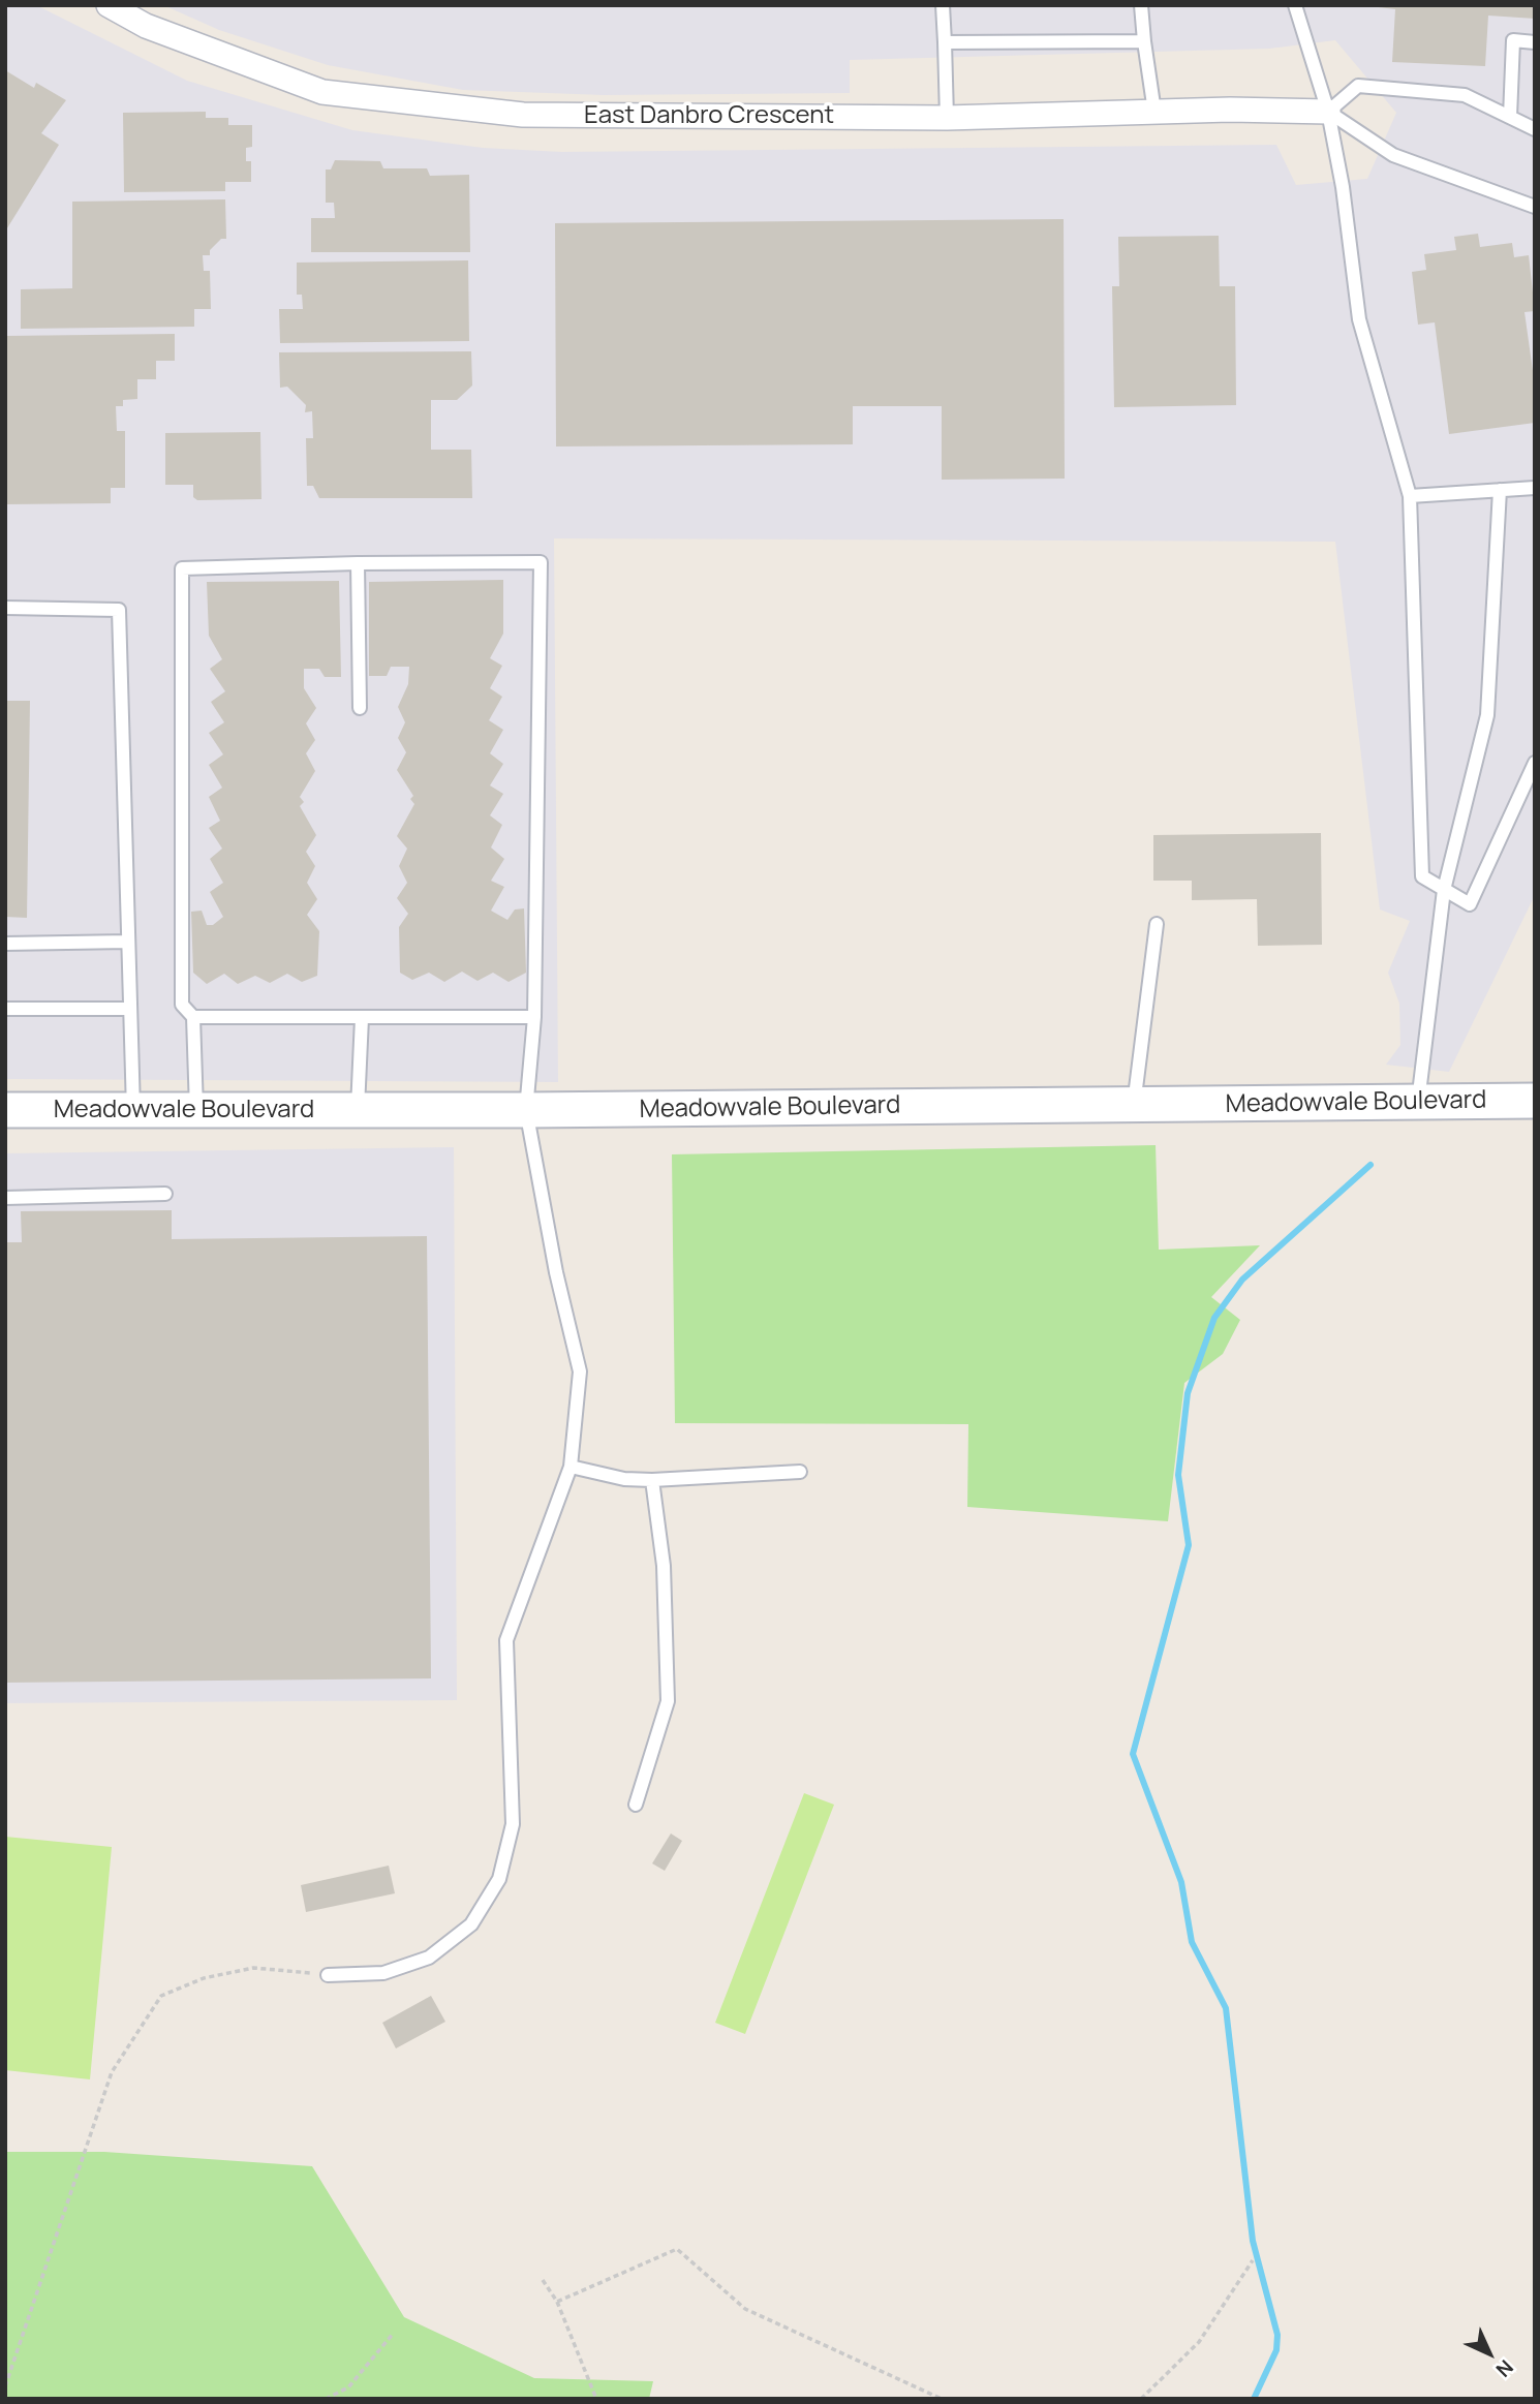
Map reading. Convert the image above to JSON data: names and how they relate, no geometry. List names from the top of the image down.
{
  "streets": {
    "main road": ["Meadowvale Boulevard"],
    "street": ["East Danbro Crescent"]
  },
  "north": "bottom right"
}
